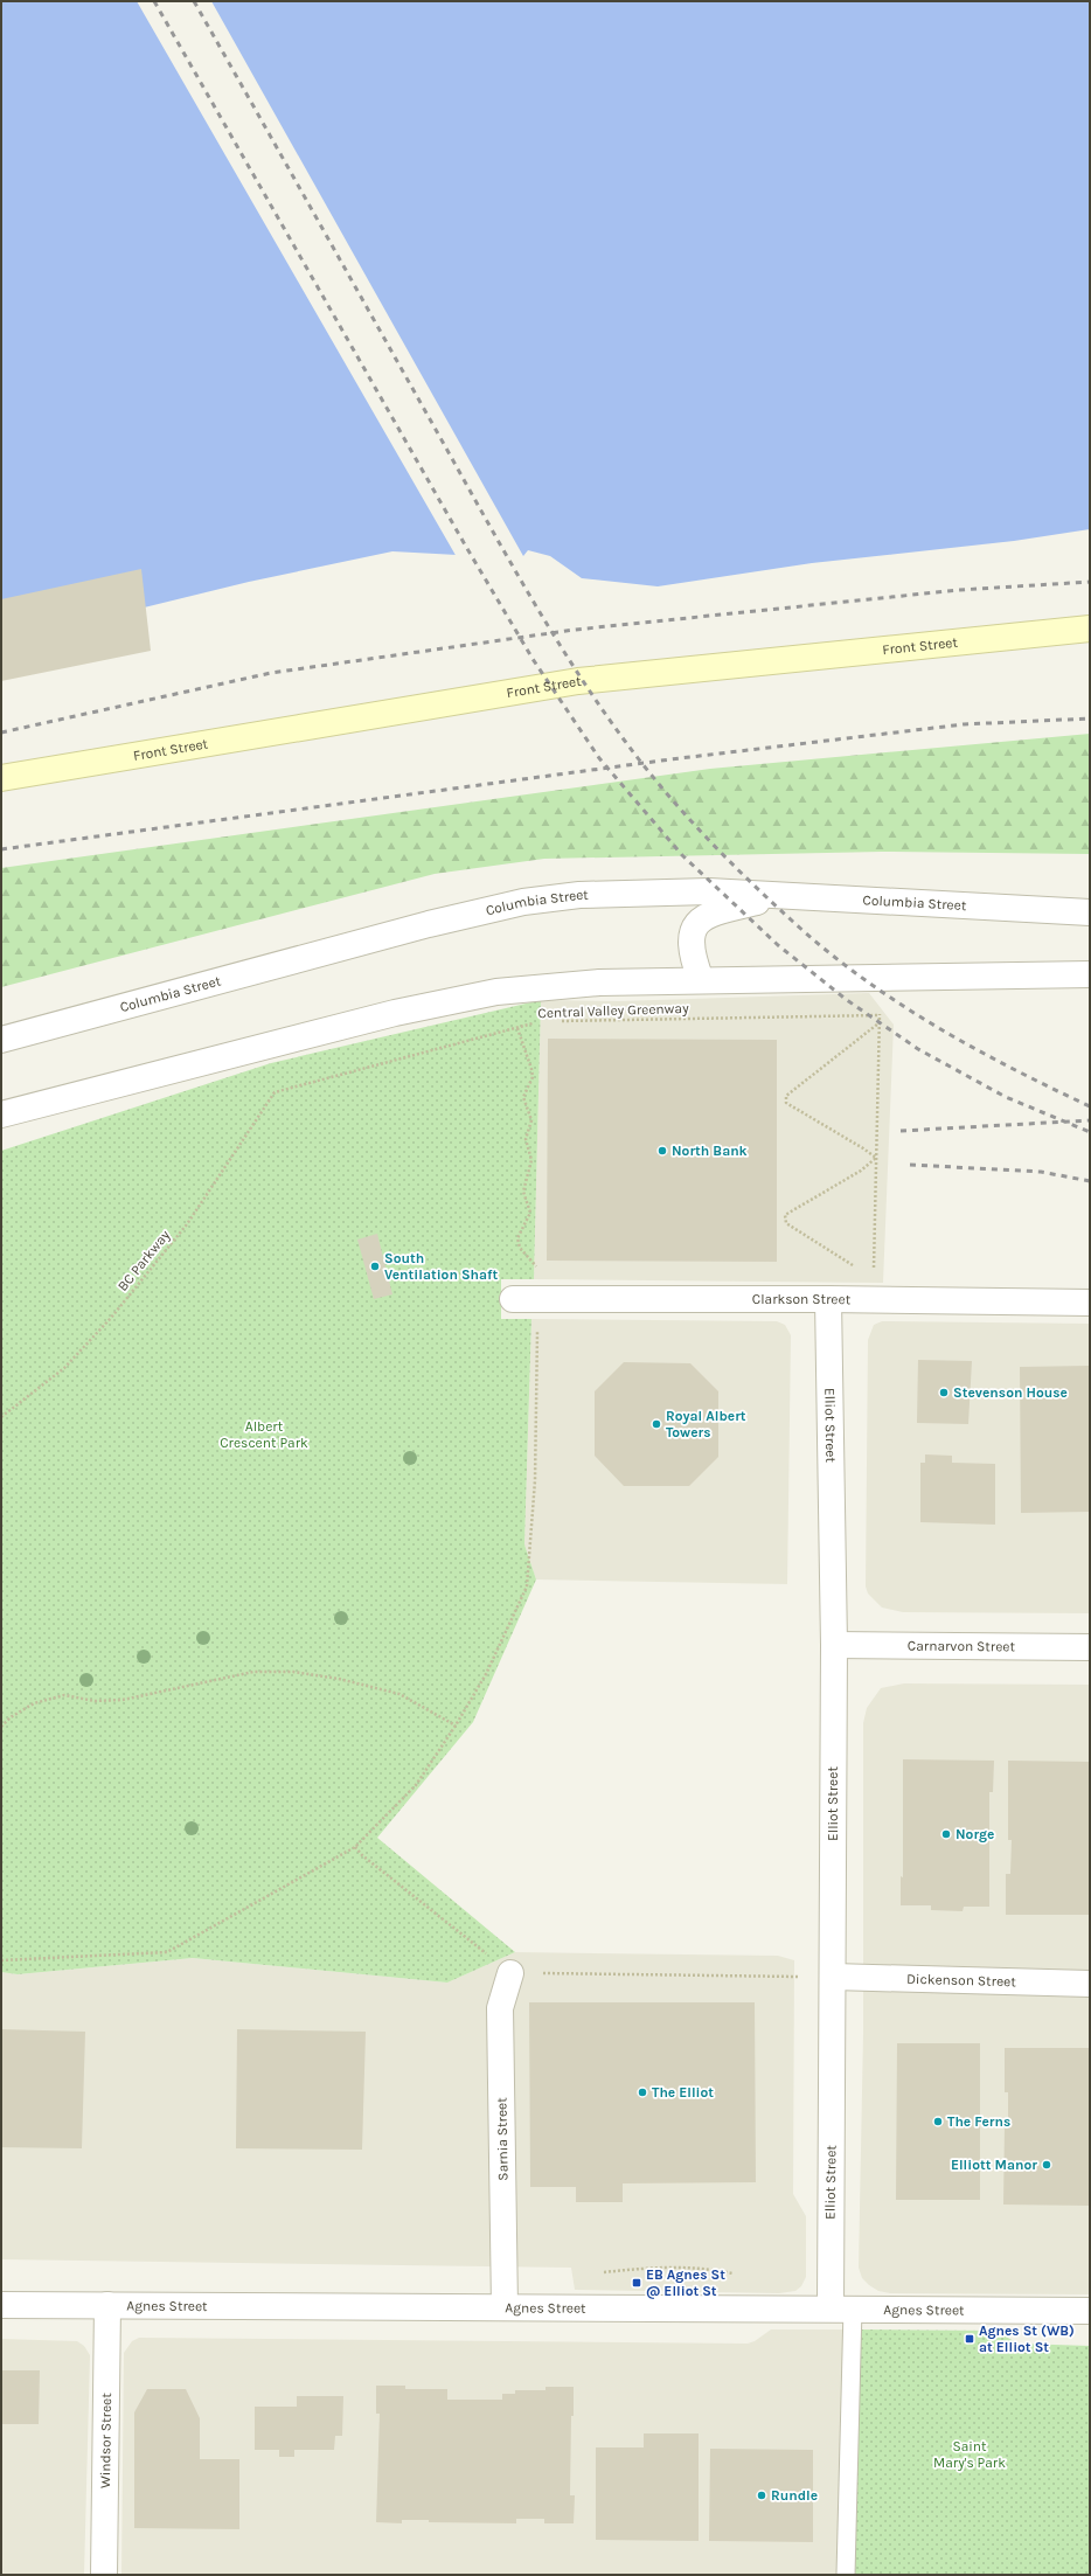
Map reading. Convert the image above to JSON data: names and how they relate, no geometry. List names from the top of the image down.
{
  "streets": {
    "main road": ["Front Street"],
    "street": [
      "Columbia Street",
      "Clarkson Street",
      "Elliot Street",
      "Carnarvon Street",
      "Dickenson Street",
      "Sarnia Street",
      "Agnes Street",
      "Windsor Street"
    ],
    "path": ["Central Valley Greenway", "BC Parkway"]
  },
  "crossings": [
    ["Central Valley Greenway", "BC Parkway"],
    ["Clarkson Street", "Elliot Street"],
    ["Elliot Street", "Carnarvon Street"],
    ["Elliot Street", "Dickenson Street"],
    ["Elliot Street", "Agnes Street"],
    ["Sarnia Street", "Agnes Street"],
    ["Agnes Street", "Windsor Street"]
  ],
  "parks": ["Albert Crescent Park", "Saint Mary's Park"],
  "places": {
    "other": [
      "North Bank",
      "South Ventilation Shaft",
      "Stevenson House",
      "Royal Albert Towers",
      "Norge",
      "The Elliot",
      "The Ferns",
      "Elliott Manor",
      "Rundle"
    ],
    "transit": ["EB Agnes St @ Elliot St", "Agnes St (WB) at Elliot St"]
  }
}
